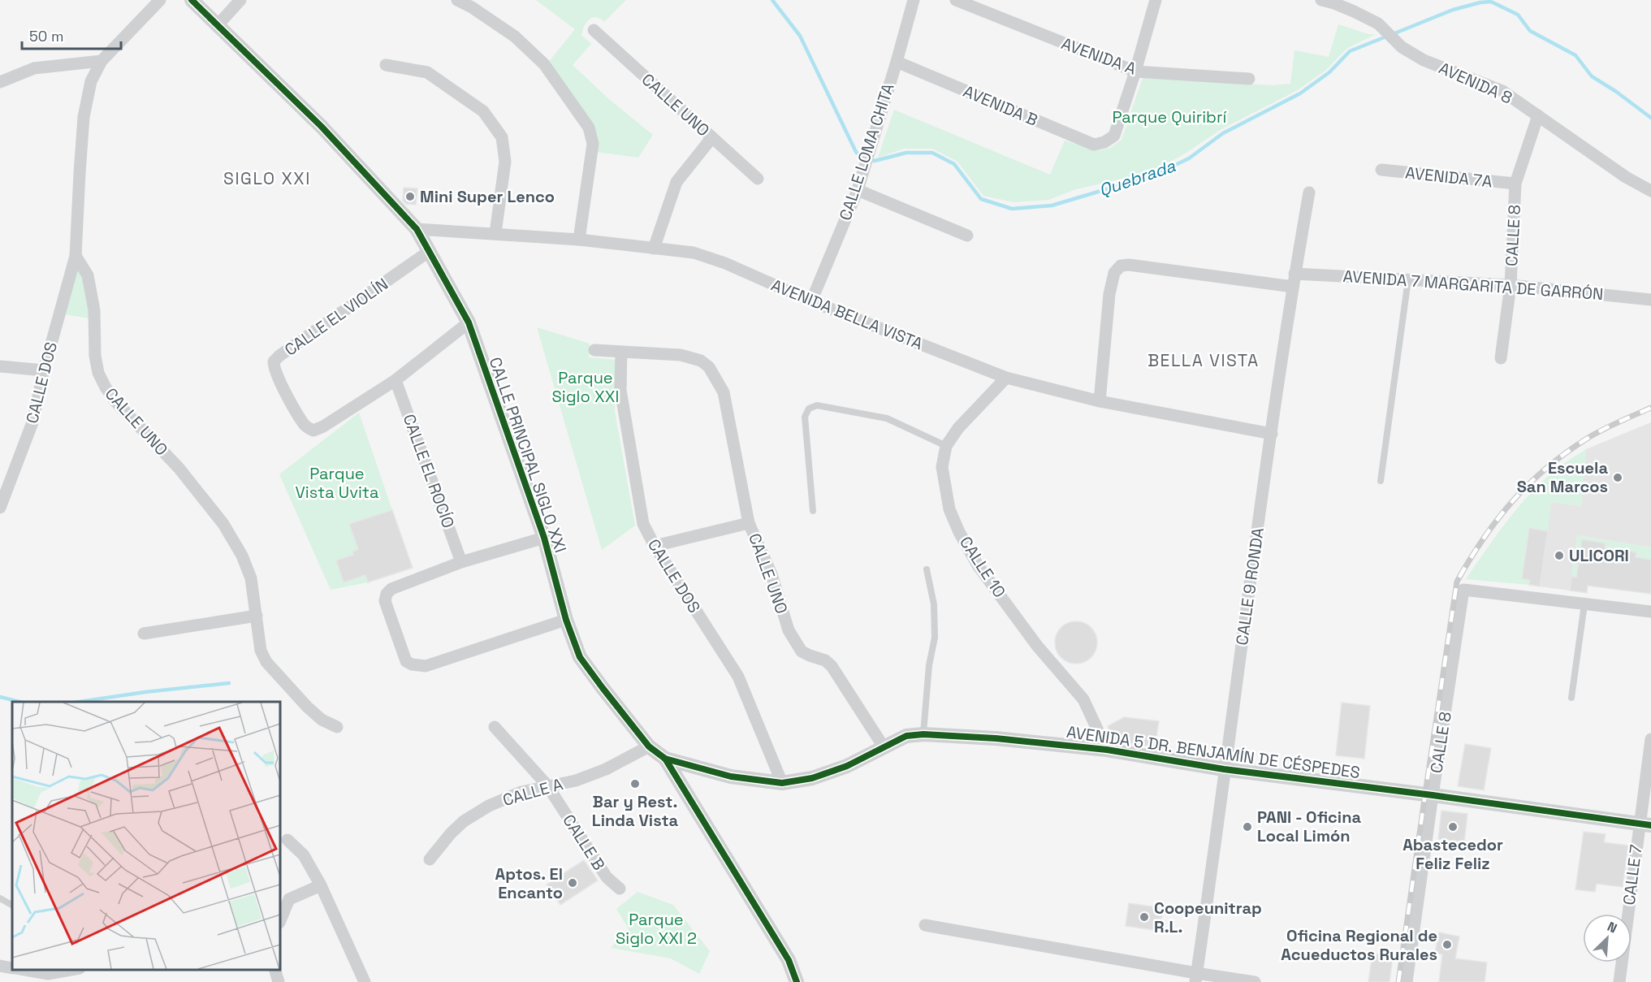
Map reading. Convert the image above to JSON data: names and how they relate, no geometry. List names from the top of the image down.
{
  "streets": {
    "street": [
      "AVENIDA A",
      "AVENIDA 8",
      "CALLE UNO",
      "AVENIDA B",
      "CALLE LOMA CHITA",
      "AVENIDA 7A",
      "CALLE 8",
      "AVENIDA 7 MARGARITA DE GARRÓN",
      "AVENIDA BELLA VISTA",
      "CALLE EL VIOLÍN",
      "CALLE DOS",
      "CALLE PRINCIPAL SIGLO XXI",
      "CALLE EL ROCÍO",
      "CALLE 10",
      "CALLE 9 RONDA",
      "AVENIDA 5 DR. BENJAMÍN DE CÉSPEDES",
      "CALLE A",
      "CALLE B",
      "CALLE 7"
    ]
  },
  "crossings": [
    ["AVENIDA A", "AVENIDA B"],
    ["AVENIDA 8", "CALLE 8"],
    ["CALLE UNO", "CALLE DOS"],
    ["CALLE UNO", "AVENIDA 5 DR. BENJAMÍN DE CÉSPEDES"],
    ["AVENIDA B", "CALLE LOMA CHITA"],
    ["CALLE LOMA CHITA", "AVENIDA BELLA VISTA"],
    ["AVENIDA 7A", "CALLE 8"],
    ["CALLE 8", "AVENIDA 7 MARGARITA DE GARRÓN"],
    ["CALLE 8", "AVENIDA 5 DR. BENJAMÍN DE CÉSPEDES"],
    ["AVENIDA 7 MARGARITA DE GARRÓN", "CALLE 9 RONDA"],
    ["AVENIDA BELLA VISTA", "CALLE PRINCIPAL SIGLO XXI"],
    ["AVENIDA BELLA VISTA", "CALLE 10"],
    ["AVENIDA BELLA VISTA", "CALLE 9 RONDA"],
    ["CALLE EL VIOLÍN", "CALLE PRINCIPAL SIGLO XXI"],
    ["CALLE EL VIOLÍN", "CALLE EL ROCÍO"],
    ["CALLE DOS", "AVENIDA 5 DR. BENJAMÍN DE CÉSPEDES"],
    ["CALLE PRINCIPAL SIGLO XXI", "AVENIDA 5 DR. BENJAMÍN DE CÉSPEDES"],
    ["CALLE PRINCIPAL SIGLO XXI", "CALLE A"],
    ["CALLE 10", "AVENIDA 5 DR. BENJAMÍN DE CÉSPEDES"],
    ["CALLE 9 RONDA", "AVENIDA 5 DR. BENJAMÍN DE CÉSPEDES"],
    ["AVENIDA 5 DR. BENJAMÍN DE CÉSPEDES", "CALLE 7"],
    ["CALLE A", "CALLE B"]
  ],
  "districts": ["SIGLO XXI", "BELLA VISTA"],
  "water": ["Quebrada"],
  "parks": [
    "Parque Quiribrí",
    "Parque Siglo XXI",
    "Parque Vista Uvita",
    "Parque Siglo XXI 2"
  ],
  "places": [
    "Mini Super Lenco",
    "Escuela San Marcos",
    "ULICORI",
    "Bar y Rest. Linda Vista",
    "PANI - Oficina Local Limón",
    "Abastecedor Feliz Feliz",
    "Aptos. El Encanto",
    "Coopeunitrap R.L.",
    "Oficina Regional de Acueductos Rurales"
  ],
  "scale_bar": "50 m",
  "north": "top right"
}
